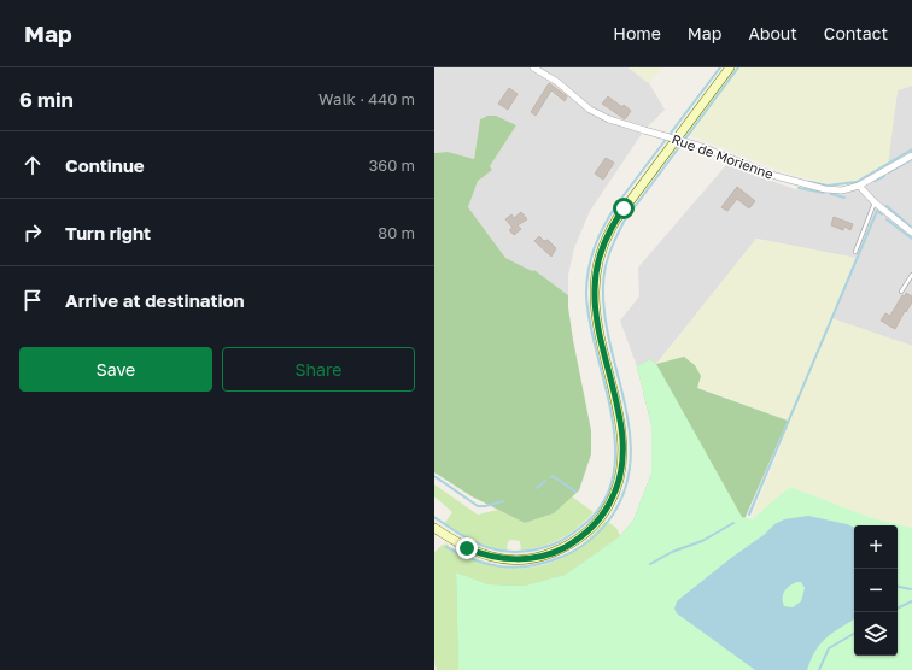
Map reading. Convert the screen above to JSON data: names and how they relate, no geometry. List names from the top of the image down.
{
  "streets": {
    "street": ["Rue de Morienne"]
  },
  "page": {
    "header": "Map",
    "nav": [
      "Home",
      "Map",
      "About",
      "Contact"
    ],
    "heading": ["6 min", "Walk · 440 m"],
    "list": [
      ["Continue", "360 m"],
      ["Turn right", "80 m"],
      "Arrive at destination"
    ],
    "buttons": ["Save", "Share"],
    "map_buttons": ["+", "−"]
  }
}
